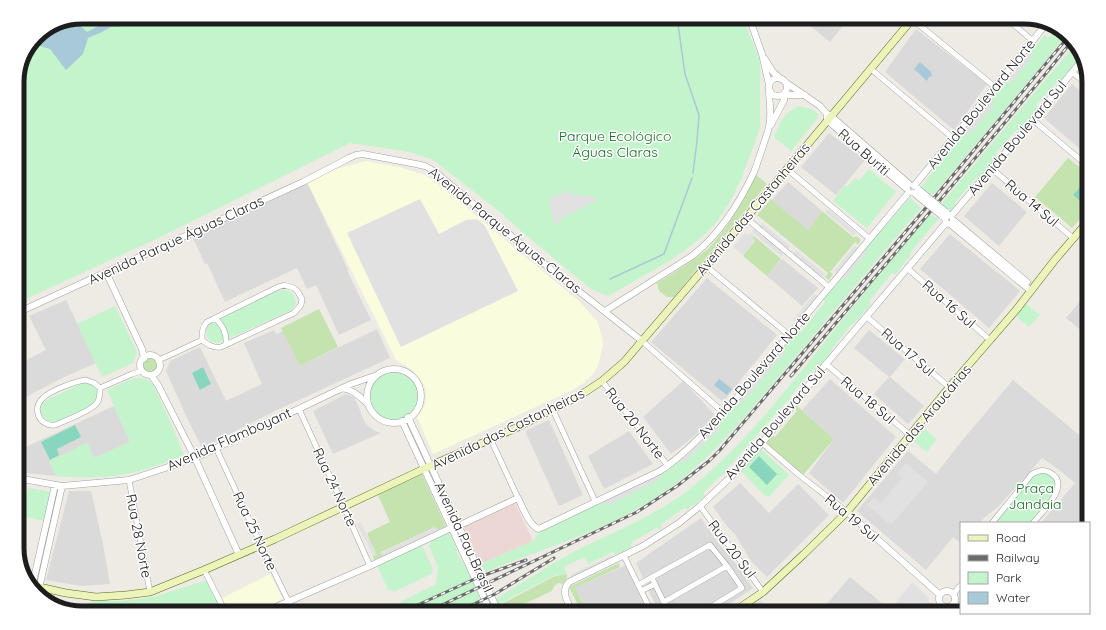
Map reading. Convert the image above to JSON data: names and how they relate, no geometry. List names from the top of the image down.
{
  "streets": {
    "main road": ["Avenida das Castanheiras", "Avenida das Araucárias"],
    "street": [
      "Avenida Boulevard Norte",
      "Avenida Boulevard Sul",
      "Rua Buriti",
      "Rua 14 Sul",
      "Avenida Parque Águas Claras",
      "Rua 16 Sul",
      "Rua 17 Sul",
      "Rua 18 Sul",
      "Rua 20 Norte",
      "Avenida Flamboyant",
      "Rua 24 Norte",
      "Rua 19 Sul",
      "Rua 25 Norte",
      "Rua 28 Norte",
      "Avenida Pau Brasil",
      "Rua 20 Sul"
    ]
  },
  "crossings": [
    ["Avenida Boulevard Norte", "Rua Buriti"],
    ["Avenida Boulevard Norte", "Rua 20 Norte"],
    ["Avenida Boulevard Sul", "Rua Buriti"],
    ["Avenida Boulevard Sul", "Rua 14 Sul"],
    ["Avenida Boulevard Sul", "Rua 16 Sul"],
    ["Avenida Boulevard Sul", "Rua 17 Sul"],
    ["Avenida Boulevard Sul", "Rua 18 Sul"],
    ["Avenida Boulevard Sul", "Rua 19 Sul"],
    ["Avenida Boulevard Sul", "Rua 20 Sul"],
    ["Rua Buriti", "Avenida das Castanheiras"],
    ["Rua Buriti", "Avenida das Araucárias"],
    ["Rua 14 Sul", "Avenida das Araucárias"],
    ["Avenida das Castanheiras", "Avenida Parque Águas Claras"],
    ["Avenida das Castanheiras", "Rua 20 Norte"],
    ["Avenida das Castanheiras", "Rua 24 Norte"],
    ["Avenida das Castanheiras", "Rua 25 Norte"],
    ["Avenida das Castanheiras", "Rua 28 Norte"],
    ["Avenida das Castanheiras", "Avenida Pau Brasil"],
    ["Rua 16 Sul", "Avenida das Araucárias"],
    ["Rua 17 Sul", "Avenida das Araucárias"],
    ["Rua 18 Sul", "Avenida das Araucárias"],
    ["Avenida das Araucárias", "Rua 19 Sul"],
    ["Avenida das Araucárias", "Rua 20 Sul"],
    ["Avenida Flamboyant", "Rua 24 Norte"],
    ["Avenida Flamboyant", "Rua 25 Norte"],
    ["Avenida Flamboyant", "Rua 28 Norte"],
    ["Avenida Flamboyant", "Avenida Pau Brasil"]
  ],
  "parks": ["Parque Ecológico Águas Claras", "Praça Jandaia"],
  "legend": [
    "Road",
    "Railway",
    "Park",
    "Water"
  ]
}
